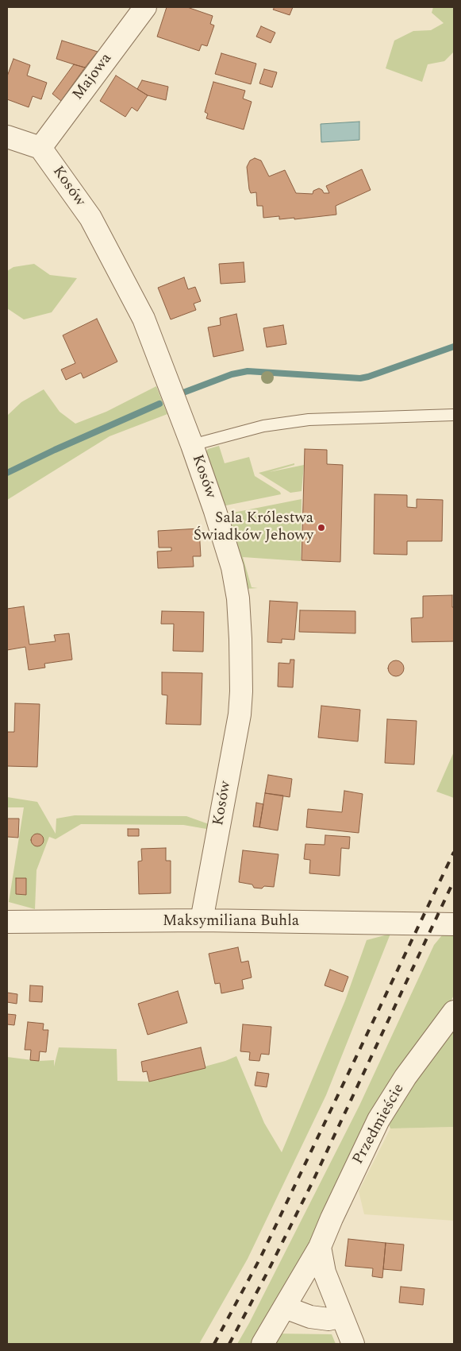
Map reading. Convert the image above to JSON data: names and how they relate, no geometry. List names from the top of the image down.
{
  "streets": {
    "street": [
      "Majowa",
      "Kosów",
      "Maksymiliana Buhla",
      "Przedmieście"
    ]
  },
  "crossings": [
    ["Majowa", "Kosów"],
    ["Kosów", "Maksymiliana Buhla"]
  ],
  "places": ["Sala Królestwa Świadków Jehowy"]
}
